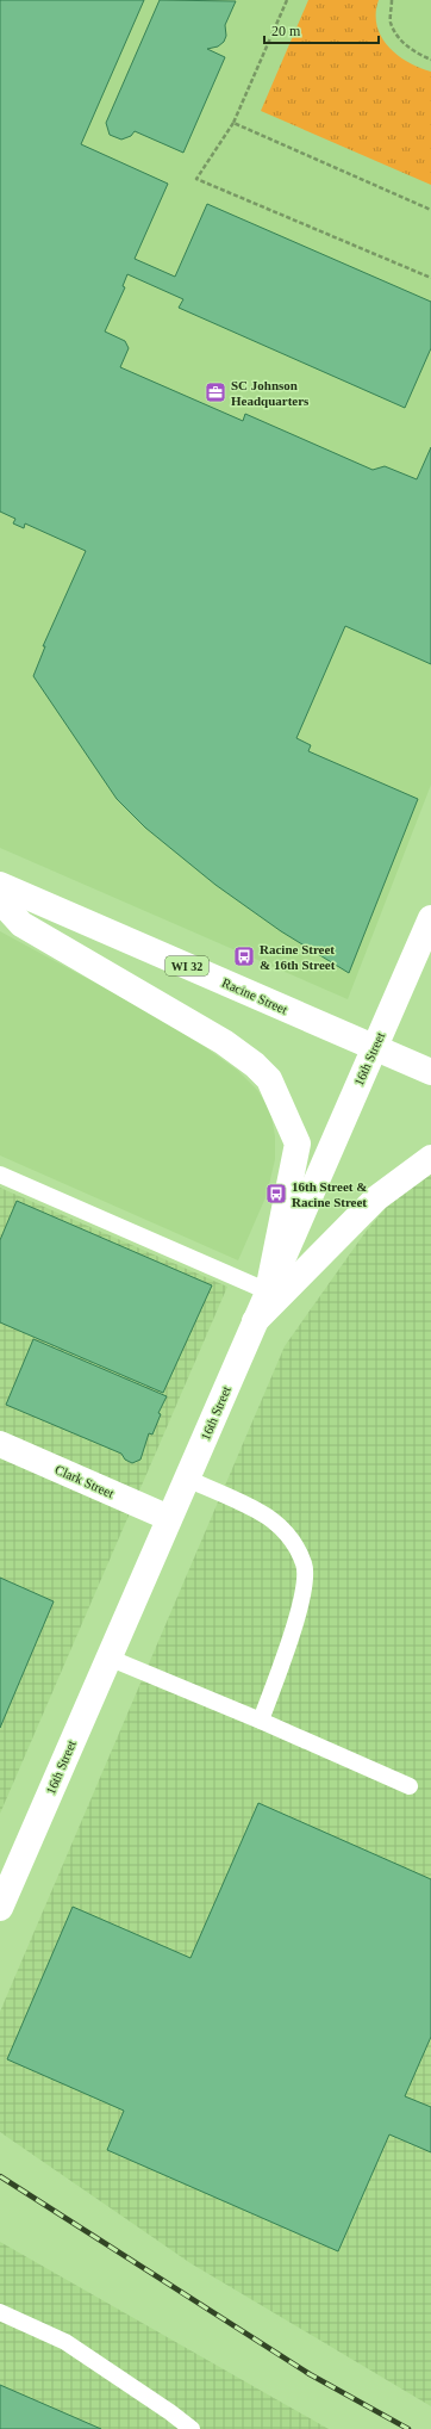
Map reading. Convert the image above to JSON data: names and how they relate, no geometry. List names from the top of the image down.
{
  "streets": {
    "street": [
      "WI 32",
      "Racine Street",
      "16th Street",
      "Clark Street"
    ]
  },
  "crossings": [
    ["Racine Street", "16th Street"],
    ["16th Street", "Clark Street"]
  ],
  "places": {
    "office": ["SC Johnson Headquarters"],
    "bus stop": ["Racine Street & 16th Street", "16th Street & Racine Street"]
  },
  "scale_bar": "20 m"
}
